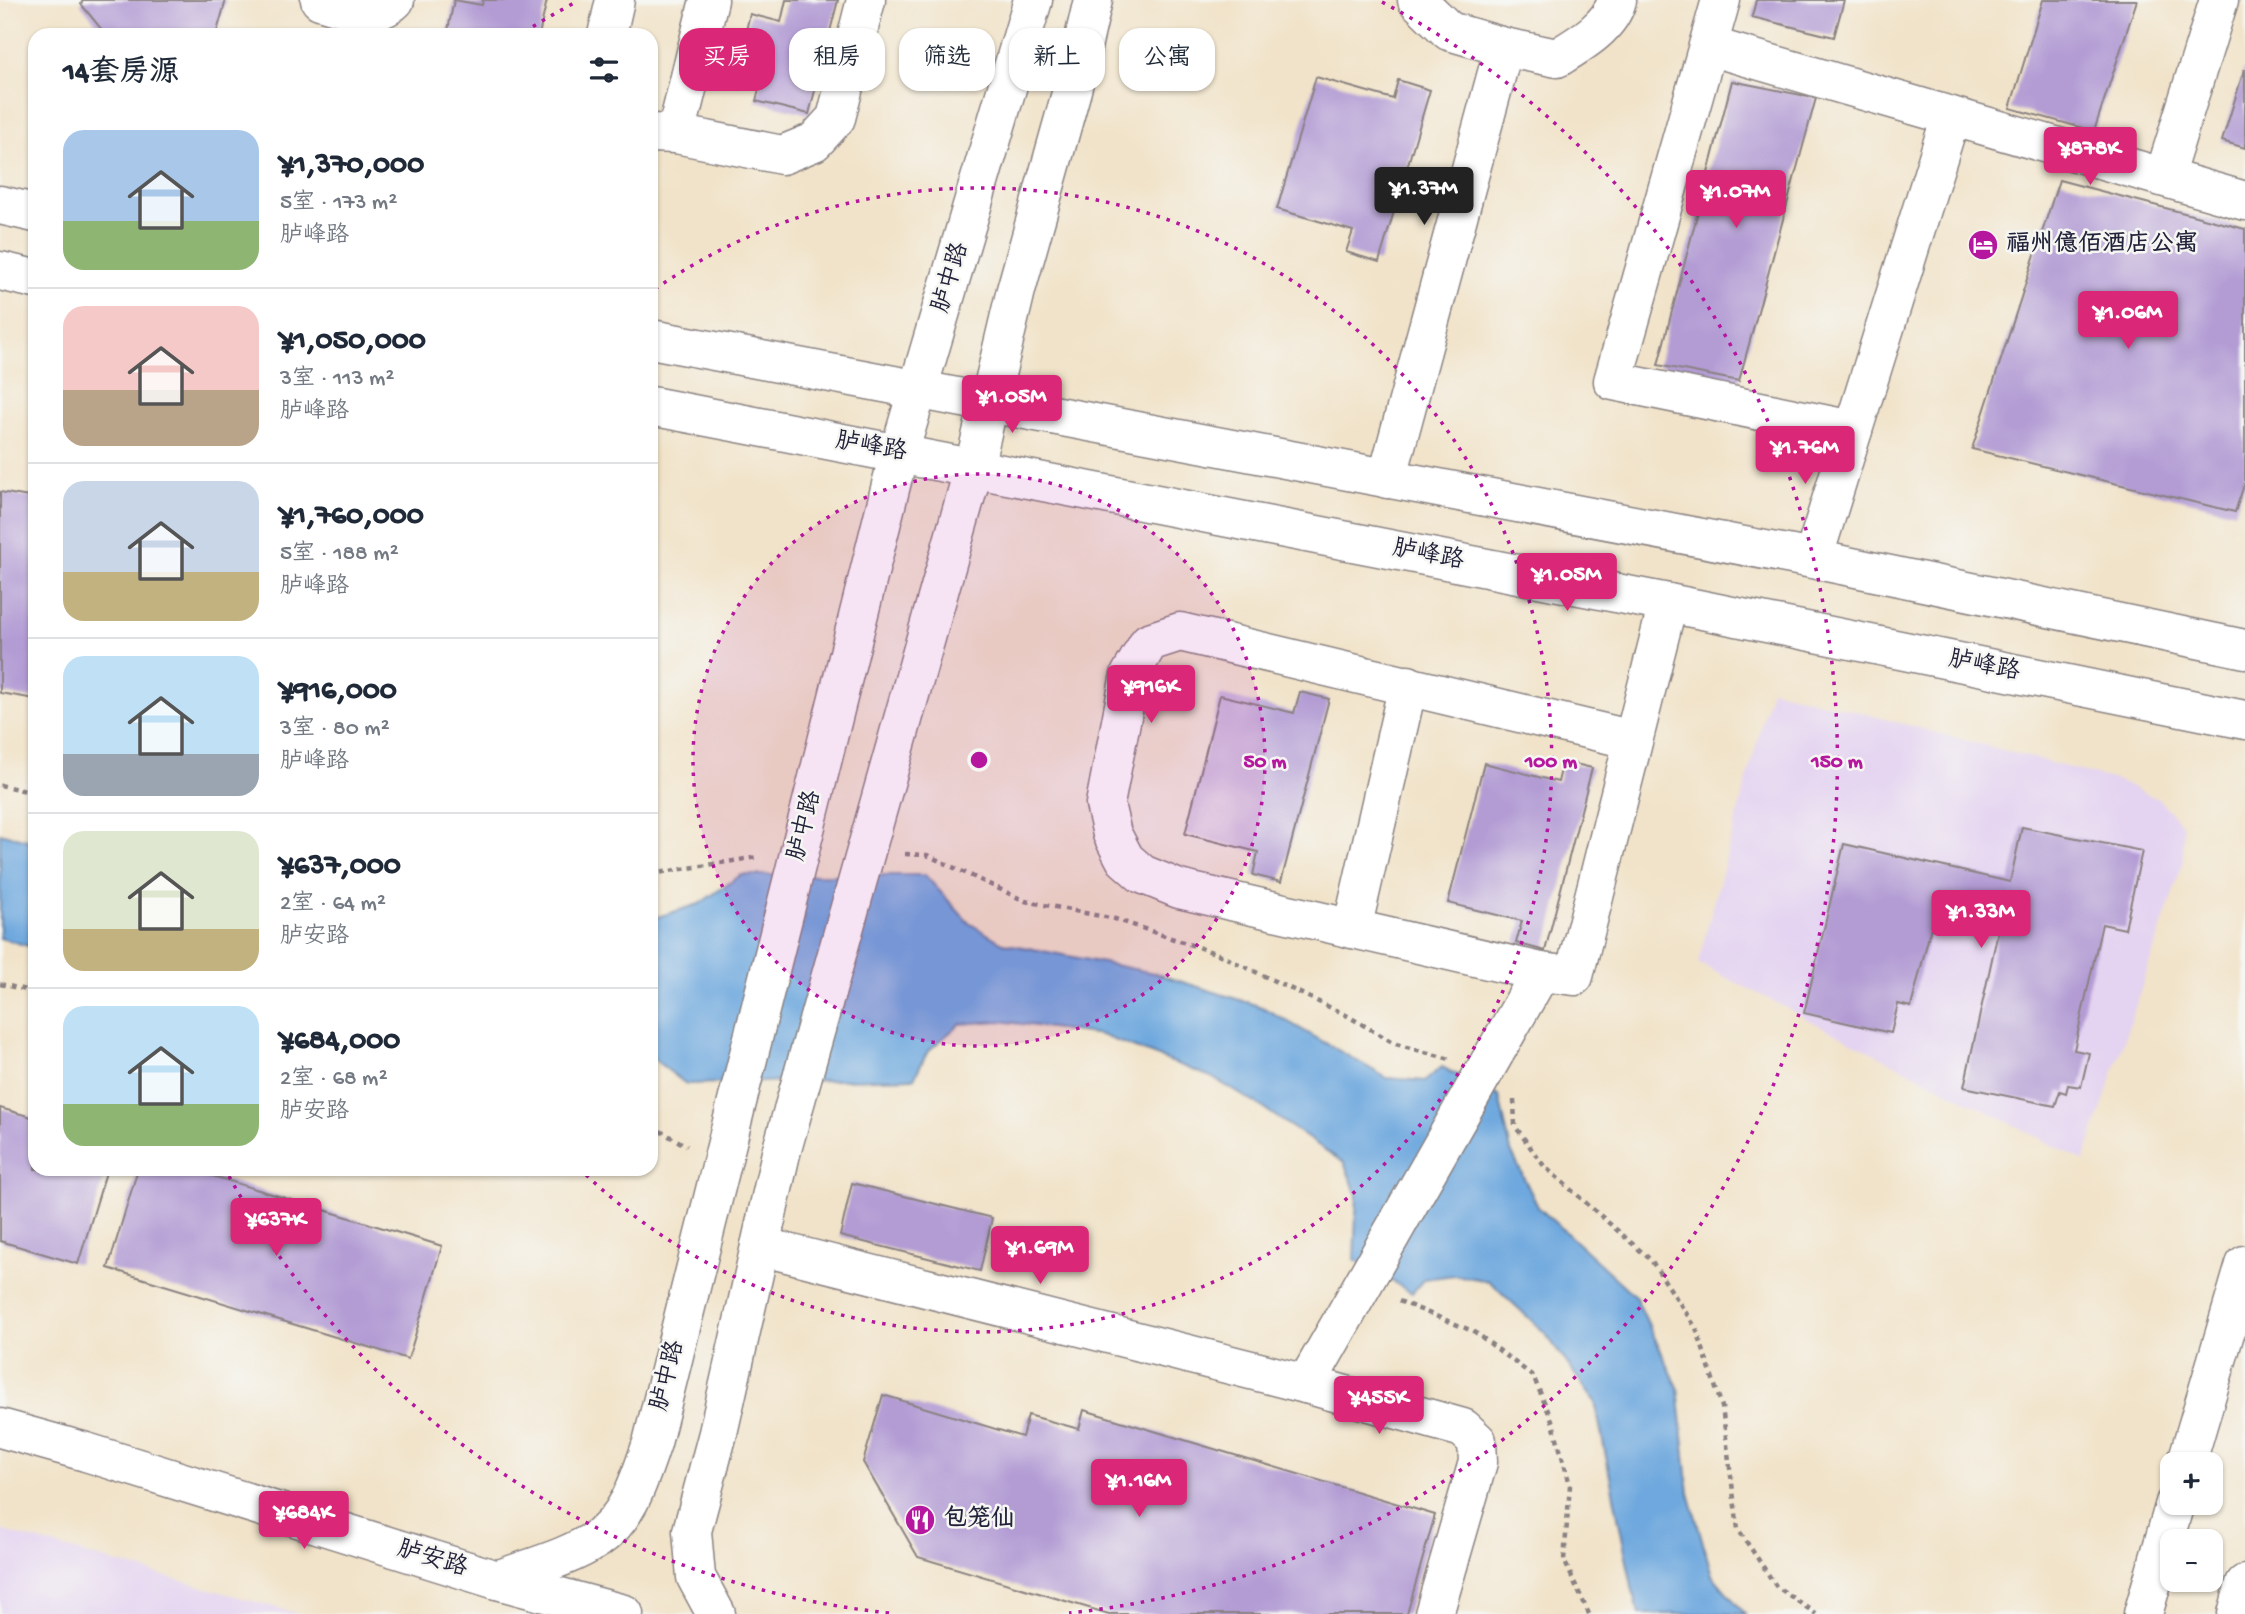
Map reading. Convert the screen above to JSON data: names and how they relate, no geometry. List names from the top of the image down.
{
  "streets": {
    "street": ["胪中路", "胪峰路", "胪安路"]
  },
  "crossings": [
    ["胪中路", "胪峰路"],
    ["胪中路", "胪安路"]
  ],
  "places": {
    "hotel": ["福州億佰酒店公寓"],
    "restaurant": ["包笼仙"]
  },
  "page": {
    "chip": [
      "买房",
      "租房",
      "筛选",
      "新上",
      "公寓"
    ],
    "heading": "14套房源",
    "list": [
      {
        "name": "¥1,370,000",
        "note": "5室 · 173 m² · 胪峰路"
      },
      {
        "name": "¥1,050,000",
        "note": "3室 · 113 m² · 胪峰路"
      },
      {
        "name": "¥1,760,000",
        "note": "5室 · 188 m² · 胪峰路"
      },
      {
        "name": "¥916,000",
        "note": "3室 · 80 m² · 胪峰路"
      },
      {
        "name": "¥637,000",
        "note": "2室 · 64 m² · 胪安路"
      },
      {
        "name": "¥684,000",
        "note": "2室 · 68 m² · 胪安路"
      }
    ],
    "price": [
      "¥878K",
      "¥1.37M",
      "¥1.07M",
      "¥1.06M",
      "¥1.05M",
      "¥1.76M",
      "¥1.05M",
      "¥916K",
      "¥1.33M",
      "¥637K",
      "¥1.69M",
      "¥455K",
      "¥1.16M",
      "¥684K"
    ],
    "map_buttons": ["+", "−"]
  },
  "rings": ["50 m", "100 m", "150 m"]
}
